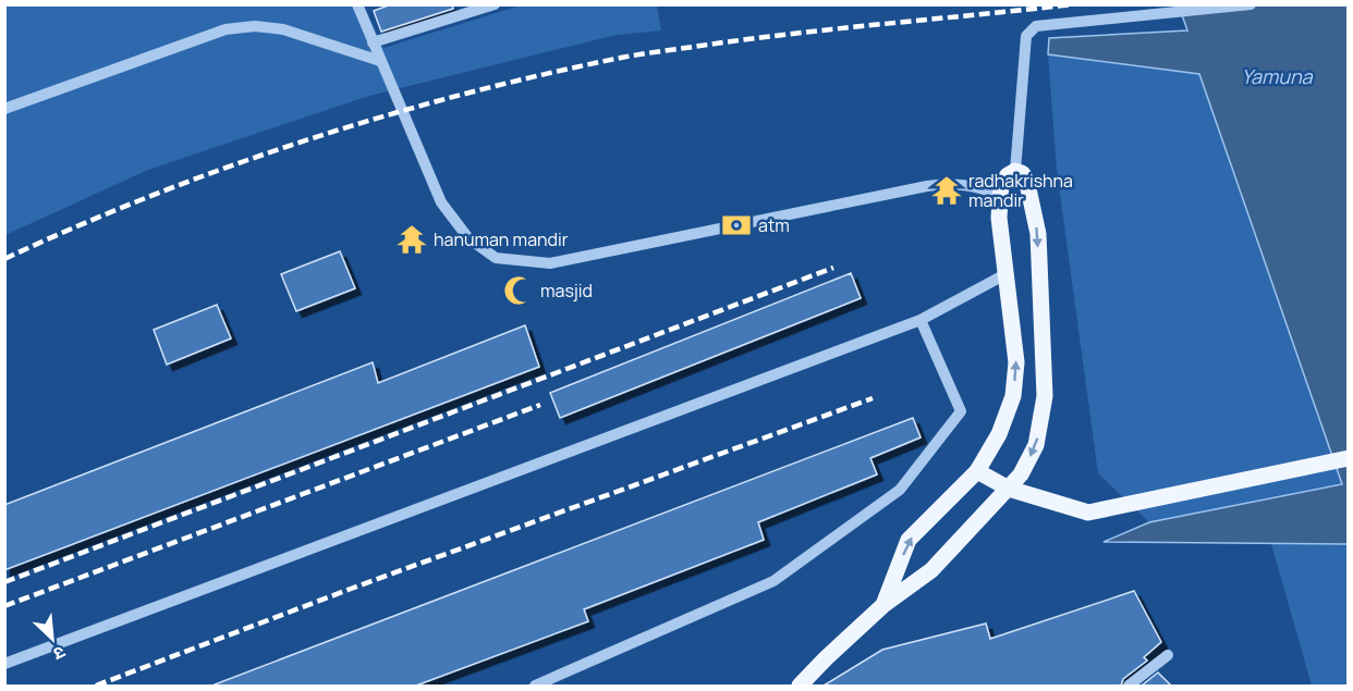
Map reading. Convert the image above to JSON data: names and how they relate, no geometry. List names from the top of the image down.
{
  "water": ["Yamuna"],
  "places": {
    "temple": ["radhakrishna mandir", "hanuman mandir"],
    "bank": ["atm"],
    "mosque": ["masjid"]
  },
  "north": "bottom right"
}
